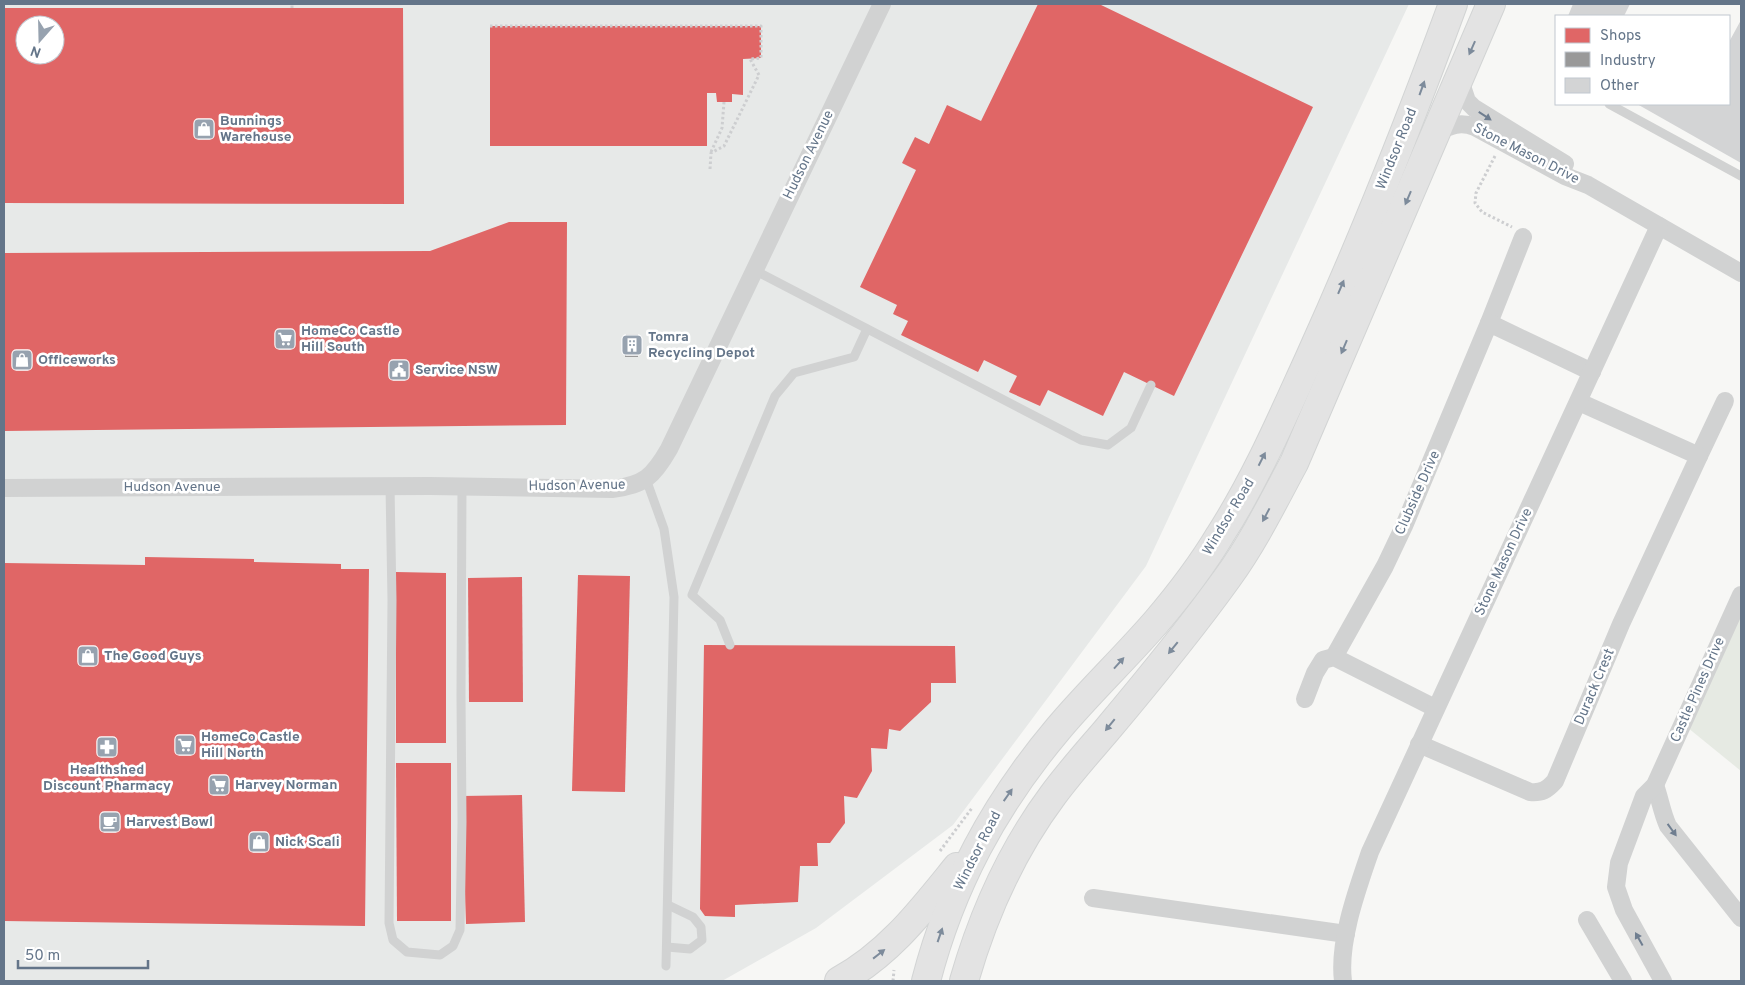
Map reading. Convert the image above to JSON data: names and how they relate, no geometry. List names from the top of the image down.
{
  "streets": {
    "main road": ["Windsor Road"],
    "street": [
      "Stone Mason Drive",
      "Hudson Avenue",
      "Clubside Drive",
      "Durack Crest",
      "Castle Pines Drive"
    ]
  },
  "crossings": [
    ["Windsor Road", "Stone Mason Drive"],
    ["Stone Mason Drive", "Durack Crest"]
  ],
  "one_way": ["Castle Pines Drive"],
  "places": {
    "shop": [
      "Bunnings Warehouse",
      "Officeworks",
      "The Good Guys",
      "Nick Scali"
    ],
    "supermarket": ["HomeCo Castle Hill South", "HomeCo Castle Hill North", "Harvey Norman"],
    "building": ["Tomra Recycling Depot"],
    "public building": ["Service NSW"],
    "pharmacy": ["Healthshed Discount Pharmacy"],
    "cafe": ["Harvest Bowl"]
  },
  "legend": ["Shops", "Industry", "Other"],
  "scale_bar": "50 m",
  "north": "bottom"
}
